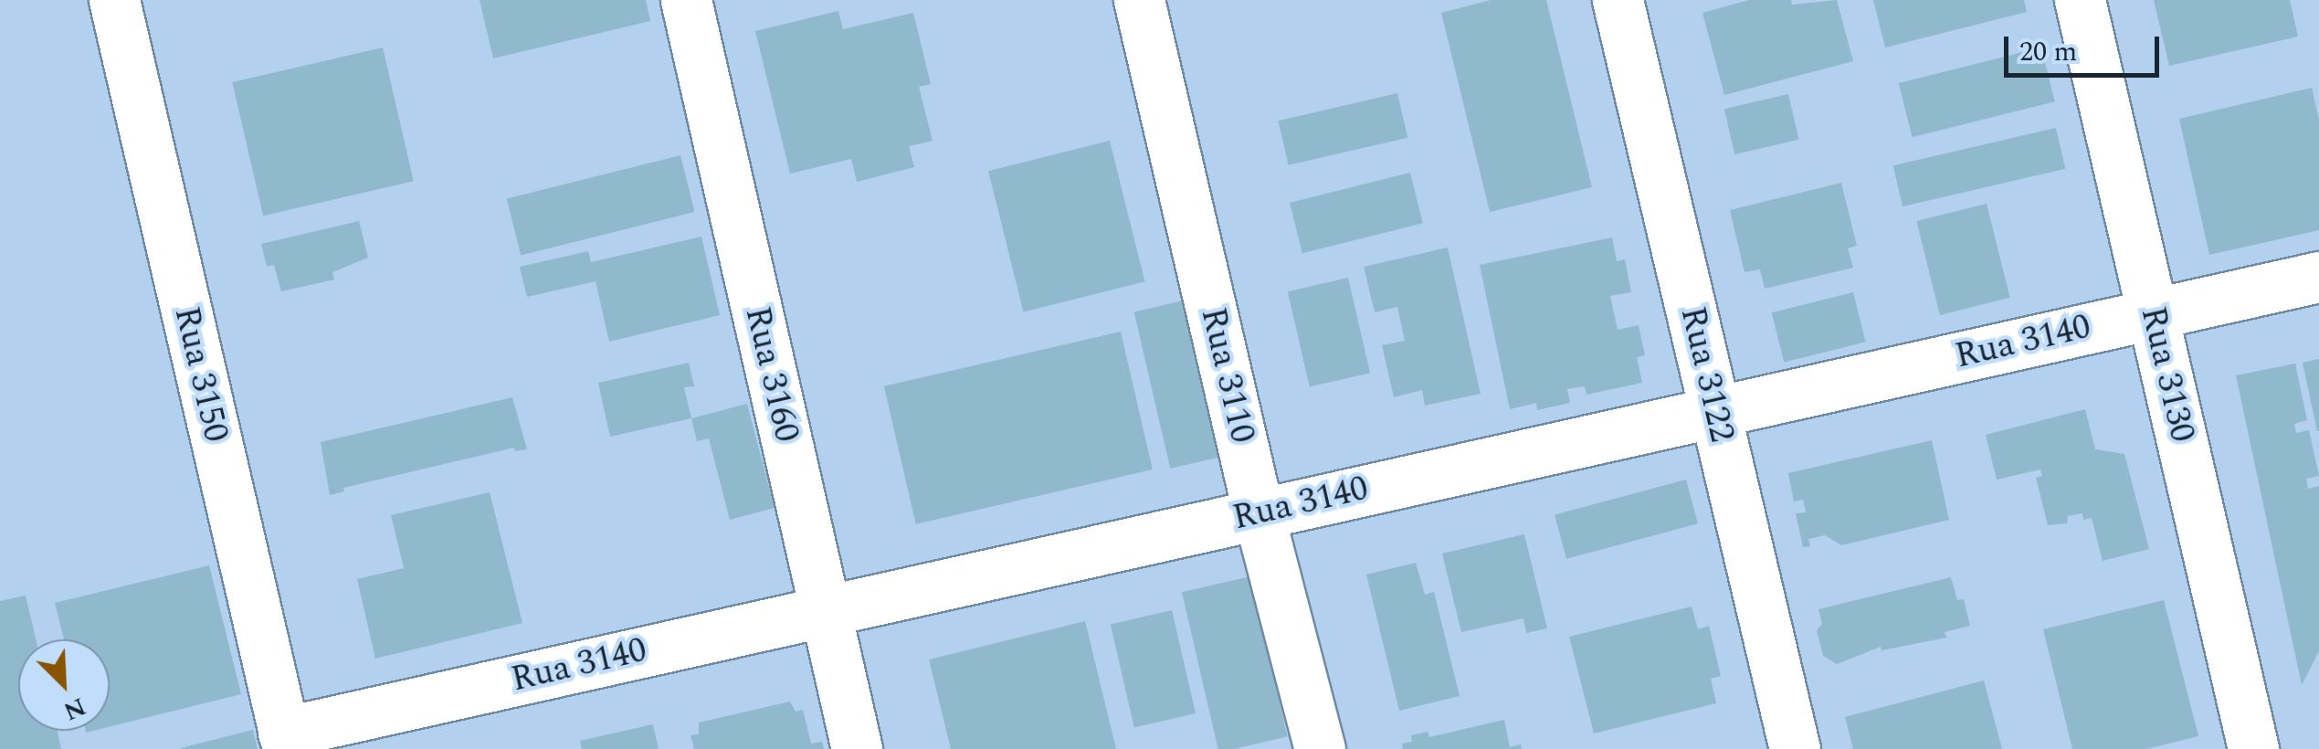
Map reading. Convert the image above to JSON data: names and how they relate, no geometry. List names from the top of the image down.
{
  "streets": {
    "street": [
      "Rua 3140",
      "Rua 3150",
      "Rua 3160",
      "Rua 3122",
      "Rua 3130",
      "Rua 3110"
    ]
  },
  "crossings": [
    ["Rua 3140", "Rua 3150"],
    ["Rua 3140", "Rua 3160"],
    ["Rua 3140", "Rua 3122"],
    ["Rua 3140", "Rua 3130"],
    ["Rua 3140", "Rua 3110"]
  ],
  "scale_bar": "20 m",
  "north": "bottom right"
}
